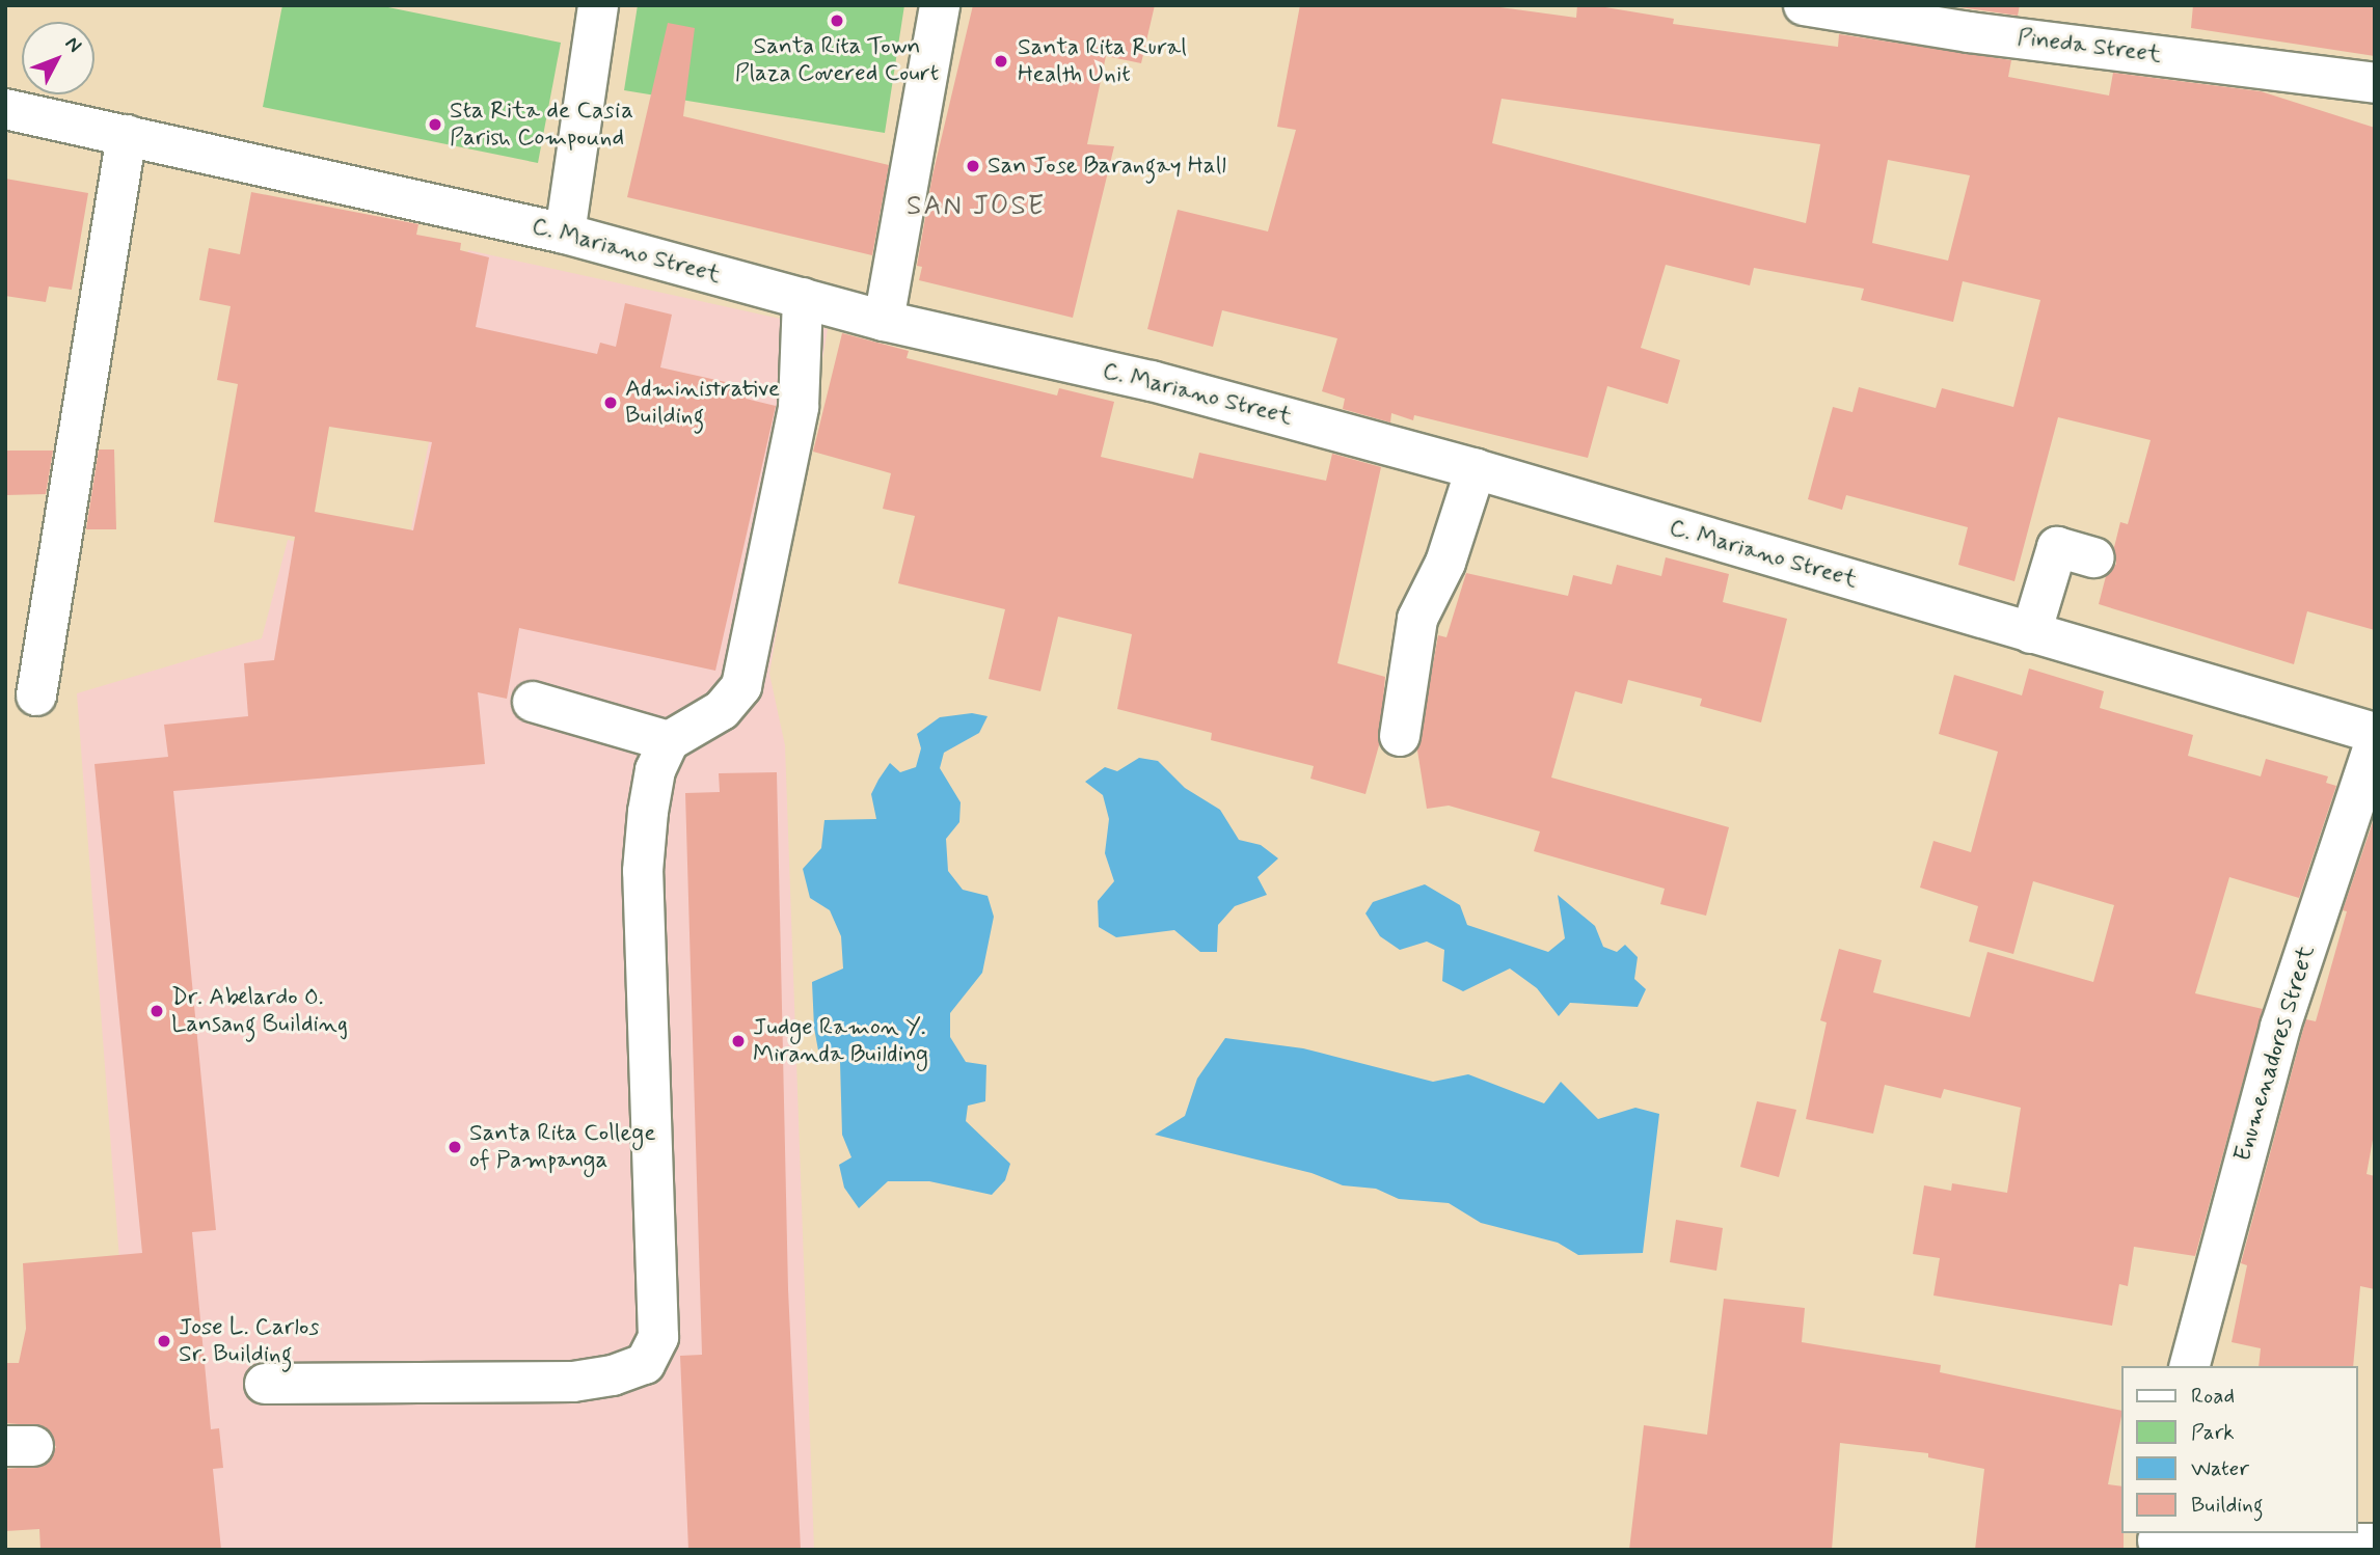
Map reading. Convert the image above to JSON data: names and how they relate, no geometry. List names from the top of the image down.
{
  "streets": {
    "street": ["Pineda Street", "C. Mariano Street", "Enumenadores Street"]
  },
  "districts": ["SAN JOSE"],
  "places": [
    "Santa Rita Town Plaza Covered Court",
    "Santa Rita Rural Health Unit",
    "Sta Rita de Casia Parish Compound",
    "San Jose Barangay Hall",
    "Administrative Building",
    "Dr. Abelardo O. Lansang Building",
    "Judge Ramon Y. Miranda Building",
    "Santa Rita College of Pampanga",
    "Jose L. Carlos Sr. Building"
  ],
  "legend": [
    "Road",
    "Park",
    "Water",
    "Building"
  ],
  "north": "top right"
}
